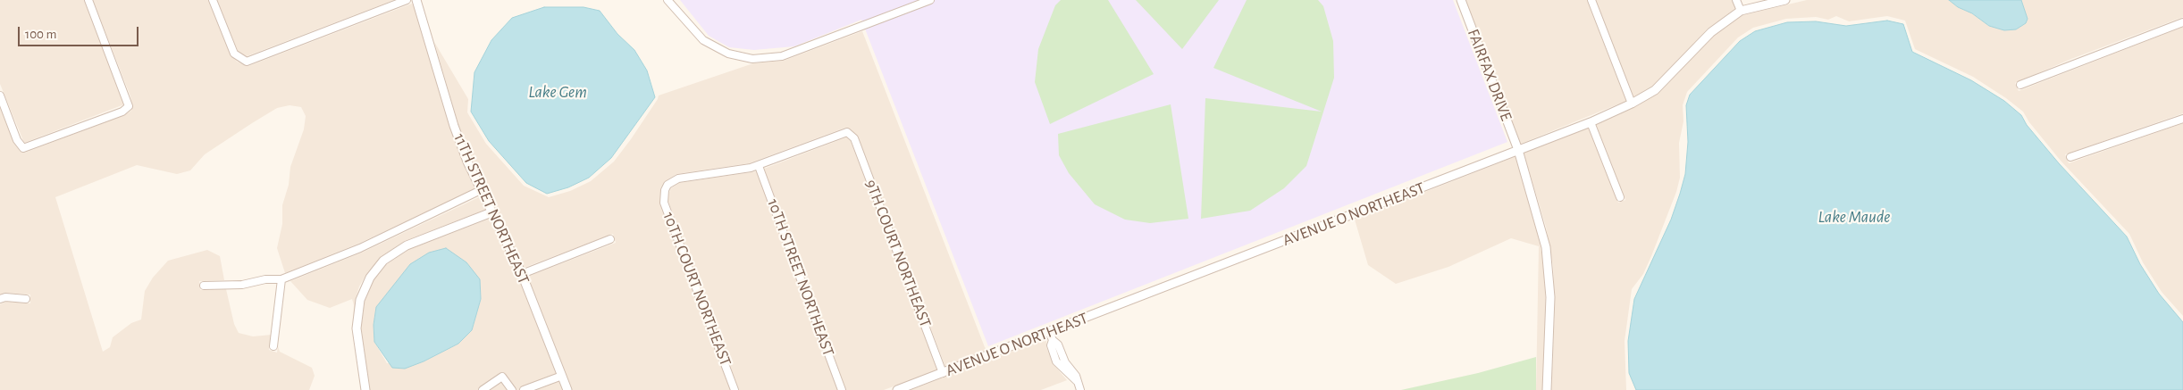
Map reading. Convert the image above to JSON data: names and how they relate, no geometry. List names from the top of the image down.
{
  "streets": {
    "street": [
      "FAIRFAX DRIVE",
      "11TH STREET NORTHEAST",
      "AVENUE O NORTHEAST",
      "9TH COURT NORTHEAST",
      "10TH STREET NORTHEAST",
      "10TH COURT NORTHEAST"
    ]
  },
  "crossings": [
    ["FAIRFAX DRIVE", "AVENUE O NORTHEAST"],
    ["AVENUE O NORTHEAST", "9TH COURT NORTHEAST"],
    ["9TH COURT NORTHEAST", "10TH STREET NORTHEAST"],
    ["9TH COURT NORTHEAST", "10TH COURT NORTHEAST"],
    ["10TH STREET NORTHEAST", "10TH COURT NORTHEAST"]
  ],
  "water": ["Lake Gem", "Lake Maude"],
  "scale_bar": "100 m"
}
